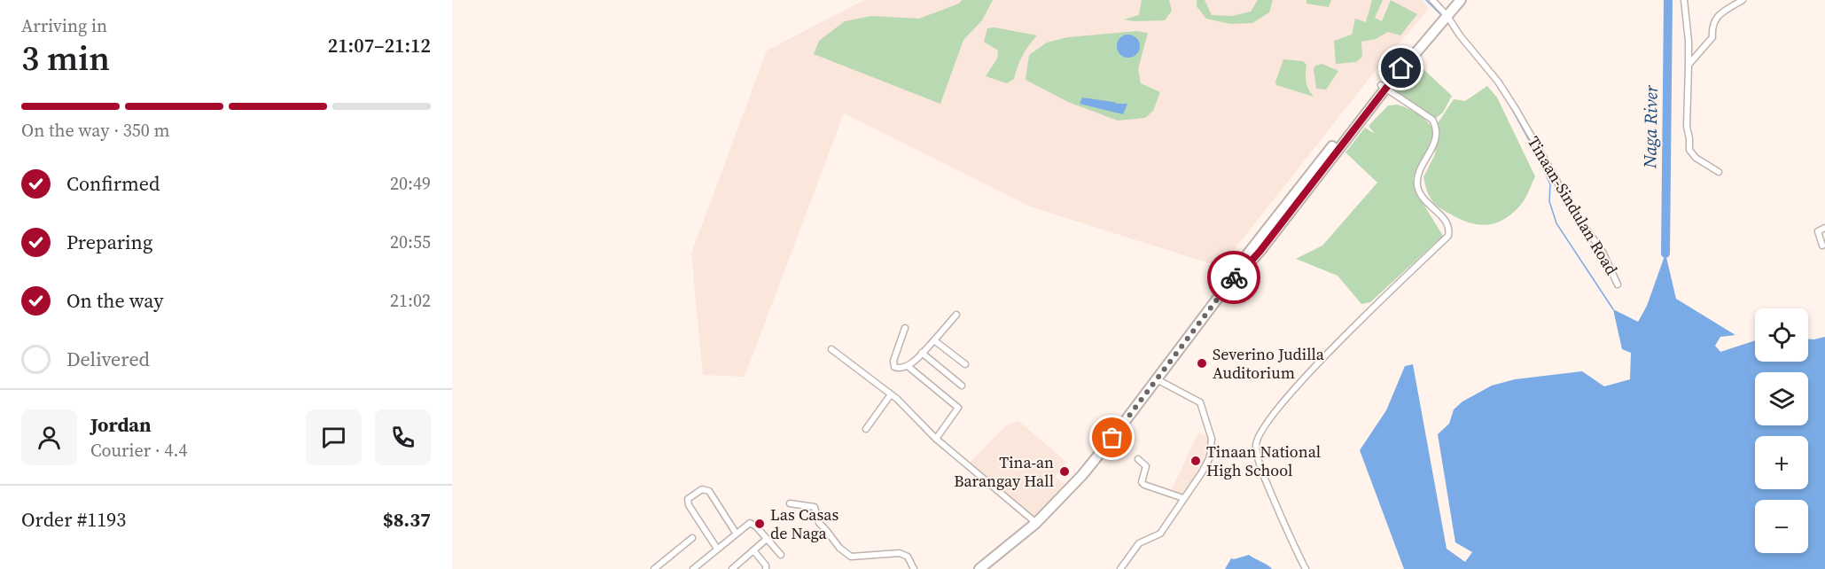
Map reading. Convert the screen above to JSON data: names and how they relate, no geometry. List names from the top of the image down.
{
  "streets": {
    "street": ["Tinaan-Sindulan Road"]
  },
  "water": ["Naga River"],
  "places": [
    "Severino Judilla Auditorium",
    "Tinaan National High School",
    "Tina-an Barangay Hall",
    "Las Casas de Naga"
  ],
  "page": {
    "heading": ["3 min", "Arriving in", "21:07–21:12"],
    "panel": [
      "Jordan",
      "Courier · 4.4",
      "Order #1193",
      "$8.37"
    ],
    "bar": "On the way · 350 m",
    "list": [
      ["Confirmed", "20:49"],
      ["Preparing", "20:55"],
      ["On the way", "21:02"],
      "Delivered"
    ],
    "map_buttons": ["+", "−"]
  }
}
